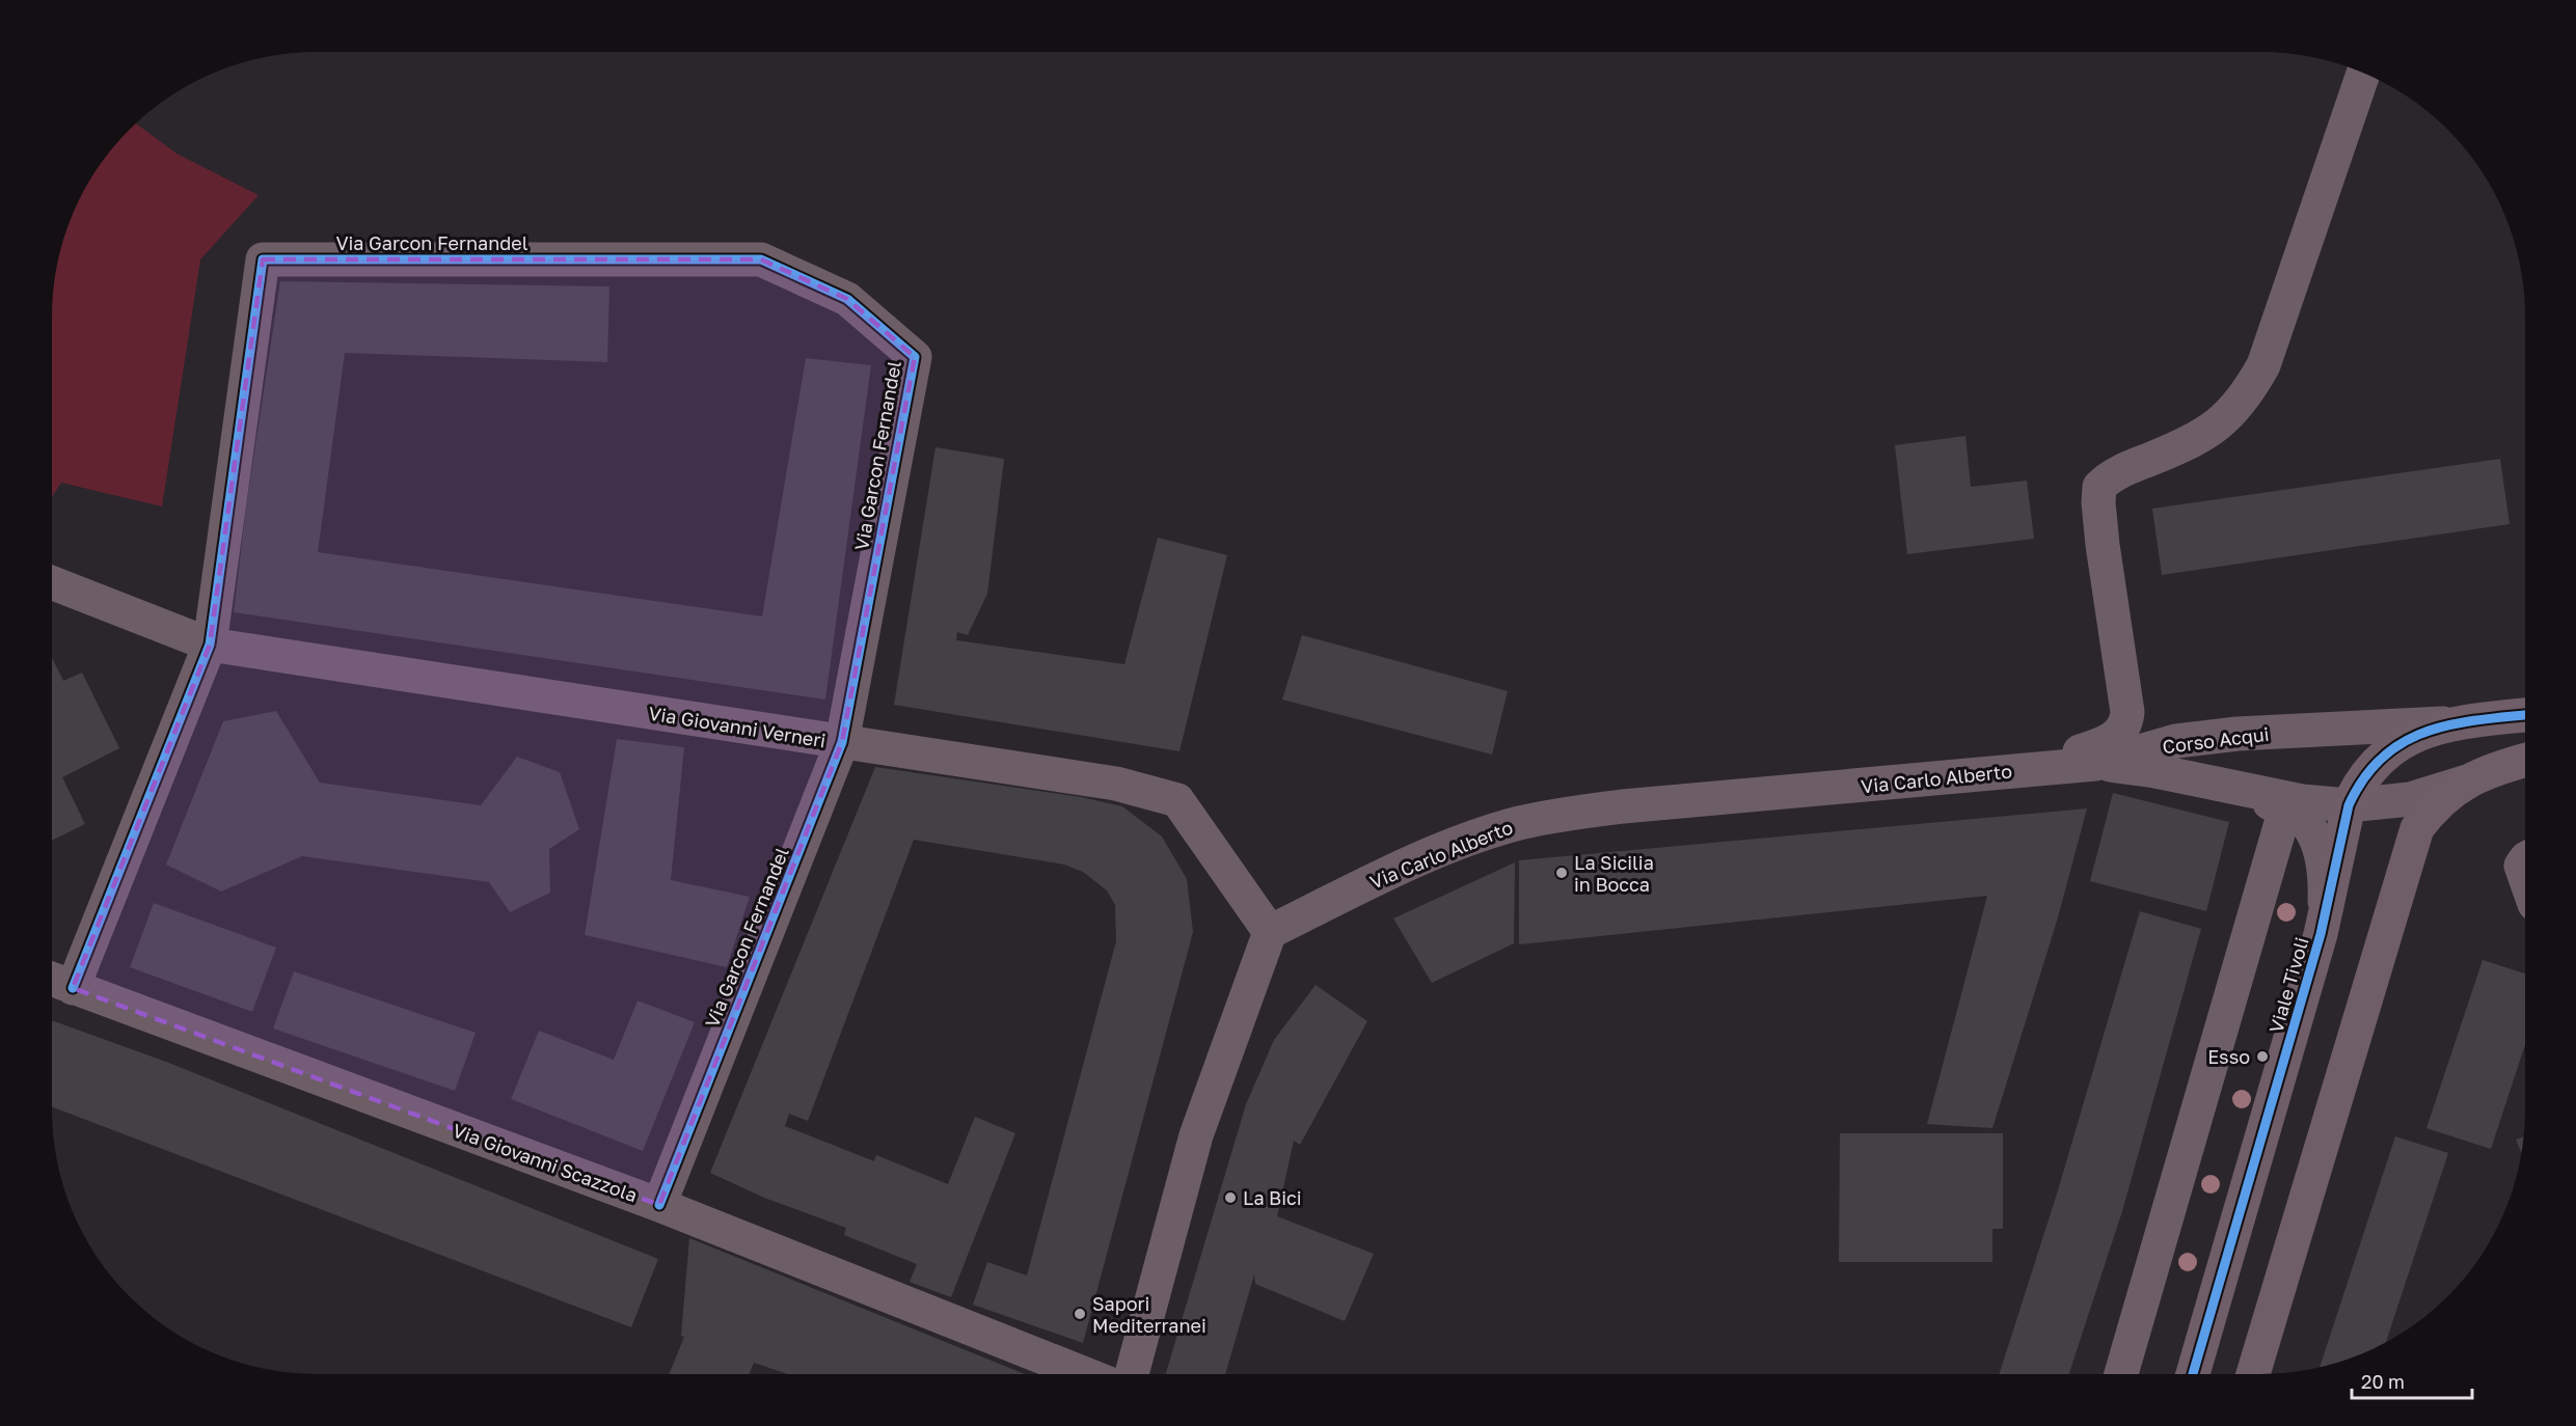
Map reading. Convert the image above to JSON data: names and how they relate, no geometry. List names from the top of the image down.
{
  "streets": {
    "main road": ["Viale Tivoli"],
    "street": [
      "Via Garcon Fernandel",
      "Via Giovanni Verneri",
      "Corso Acqui",
      "Via Carlo Alberto",
      "Via Giovanni Scazzola"
    ]
  },
  "crossings": [
    ["Via Garcon Fernandel", "Via Giovanni Verneri"],
    ["Via Garcon Fernandel", "Via Giovanni Scazzola"],
    ["Via Giovanni Verneri", "Via Carlo Alberto"],
    ["Corso Acqui", "Via Carlo Alberto"],
    ["Corso Acqui", "Viale Tivoli"]
  ],
  "places": [
    "La Sicilia in Bocca",
    "Esso",
    "La Bici",
    "Sapori Mediterranei"
  ],
  "scale_bar": "20 m"
}
